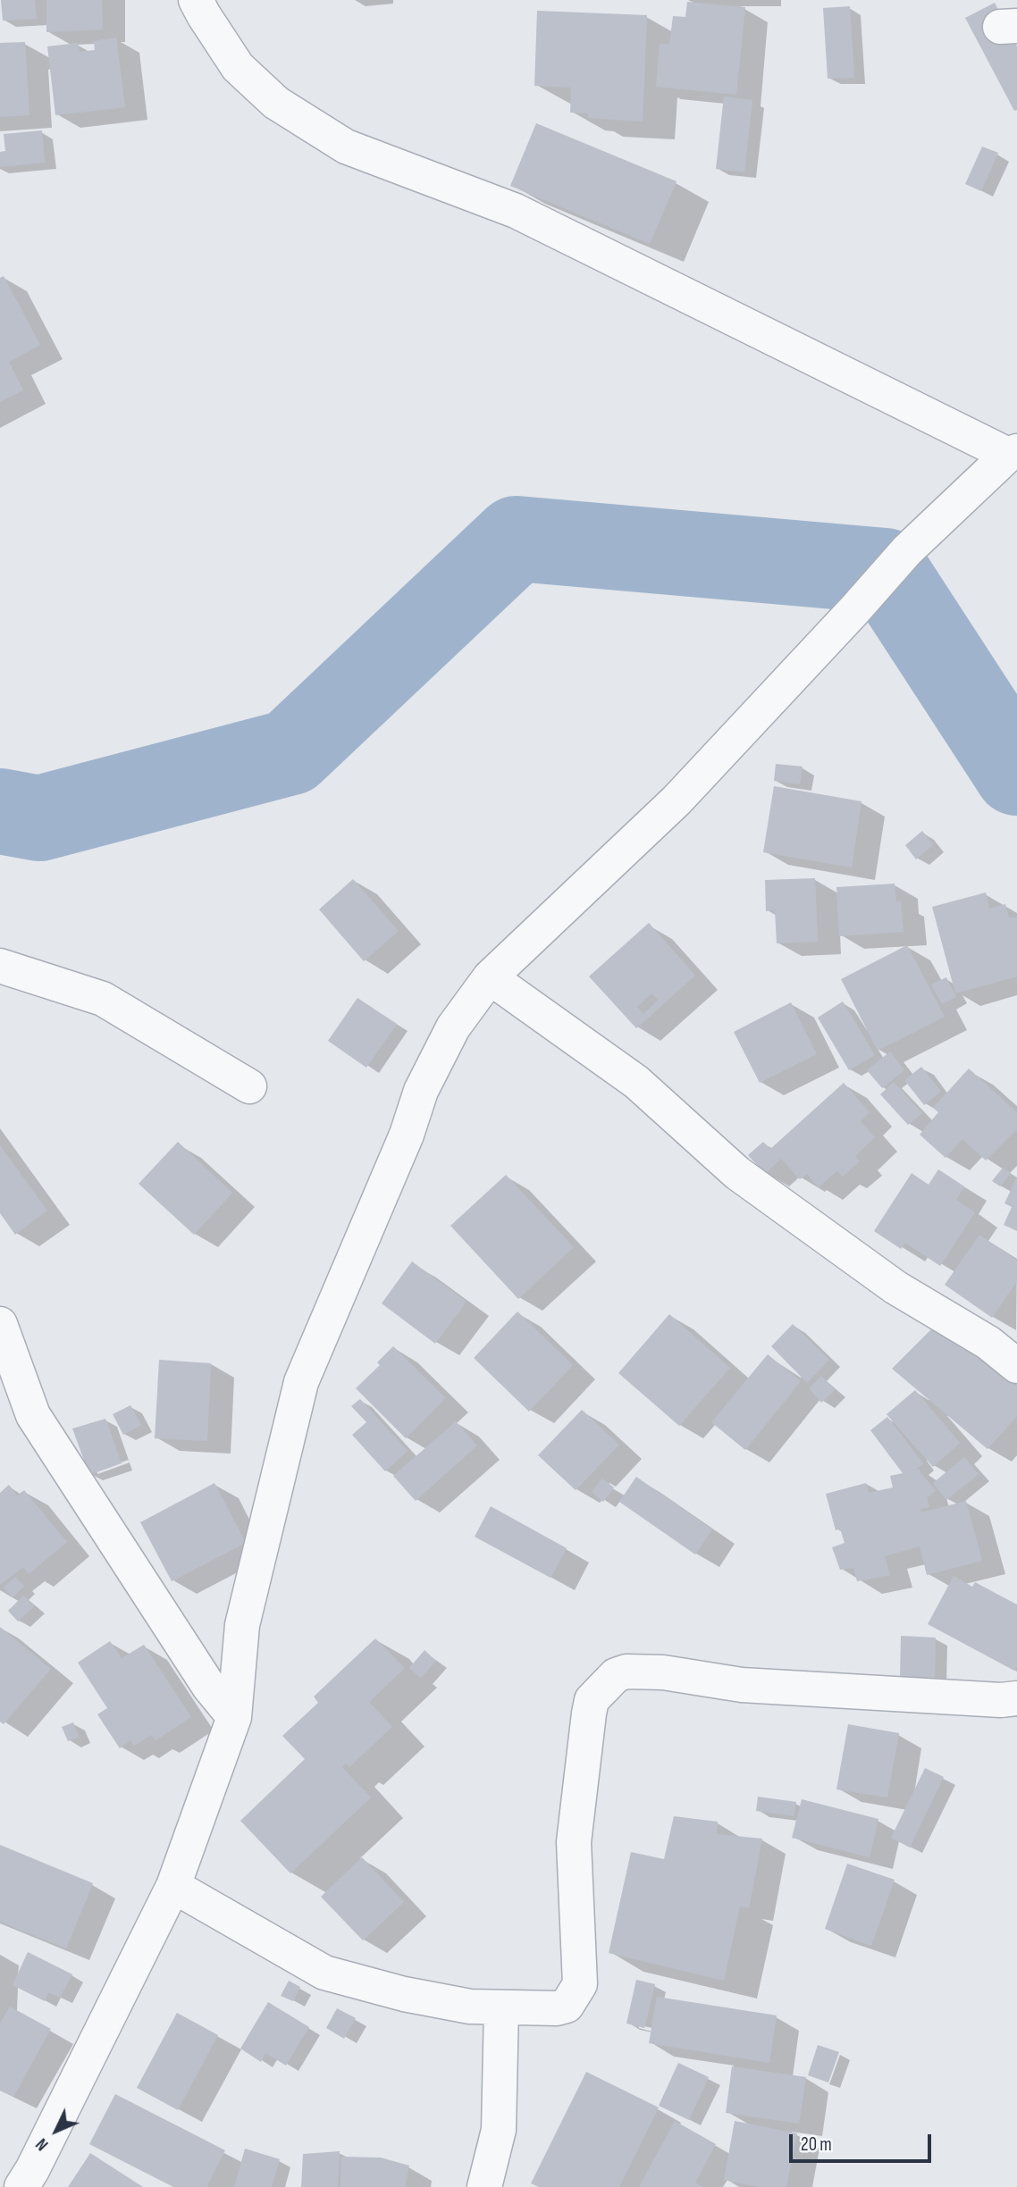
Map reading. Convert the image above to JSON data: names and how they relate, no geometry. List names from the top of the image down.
{
  "scale_bar": "20 m",
  "north": "bottom left"
}
